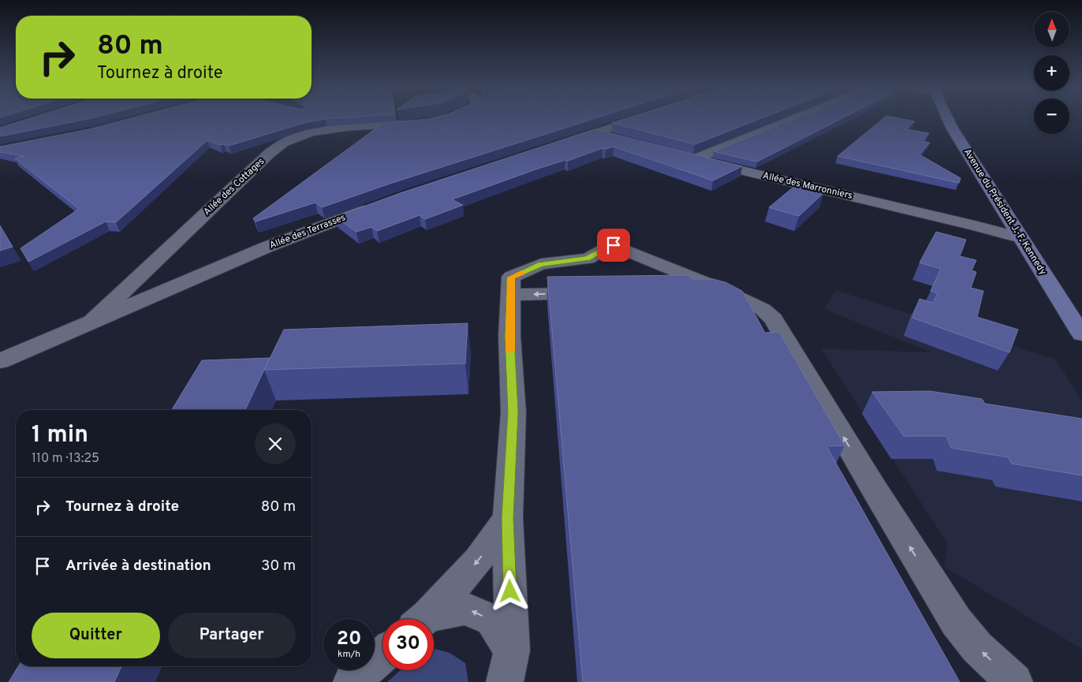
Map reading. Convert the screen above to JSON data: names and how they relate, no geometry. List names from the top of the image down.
{
  "streets": {
    "main road": ["Avenue du Président J.-F. Kennedy"],
    "street": ["Allée des Marronniers", "Allée des Cottages", "Allée des Terrasses"]
  },
  "crossings": [
    ["Allée des Marronniers", "Avenue du Président J.-F. Kennedy"],
    ["Allée des Cottages", "Allée des Terrasses"]
  ],
  "north": "top",
  "page": {
    "map_buttons": ["+", "−"],
    "turn": ["80 m", "Tournez à droite"],
    "heading": ["1 min", "110 m · 13:25"],
    "list": [
      {
        "name": "Tournez à droite",
        "value": "80 m"
      },
      {
        "name": "Arrivée à destination",
        "value": "30 m"
      }
    ],
    "buttons": ["Quitter", "Partager"],
    "speed": "20 km/h",
    "limit": "30"
  }
}
